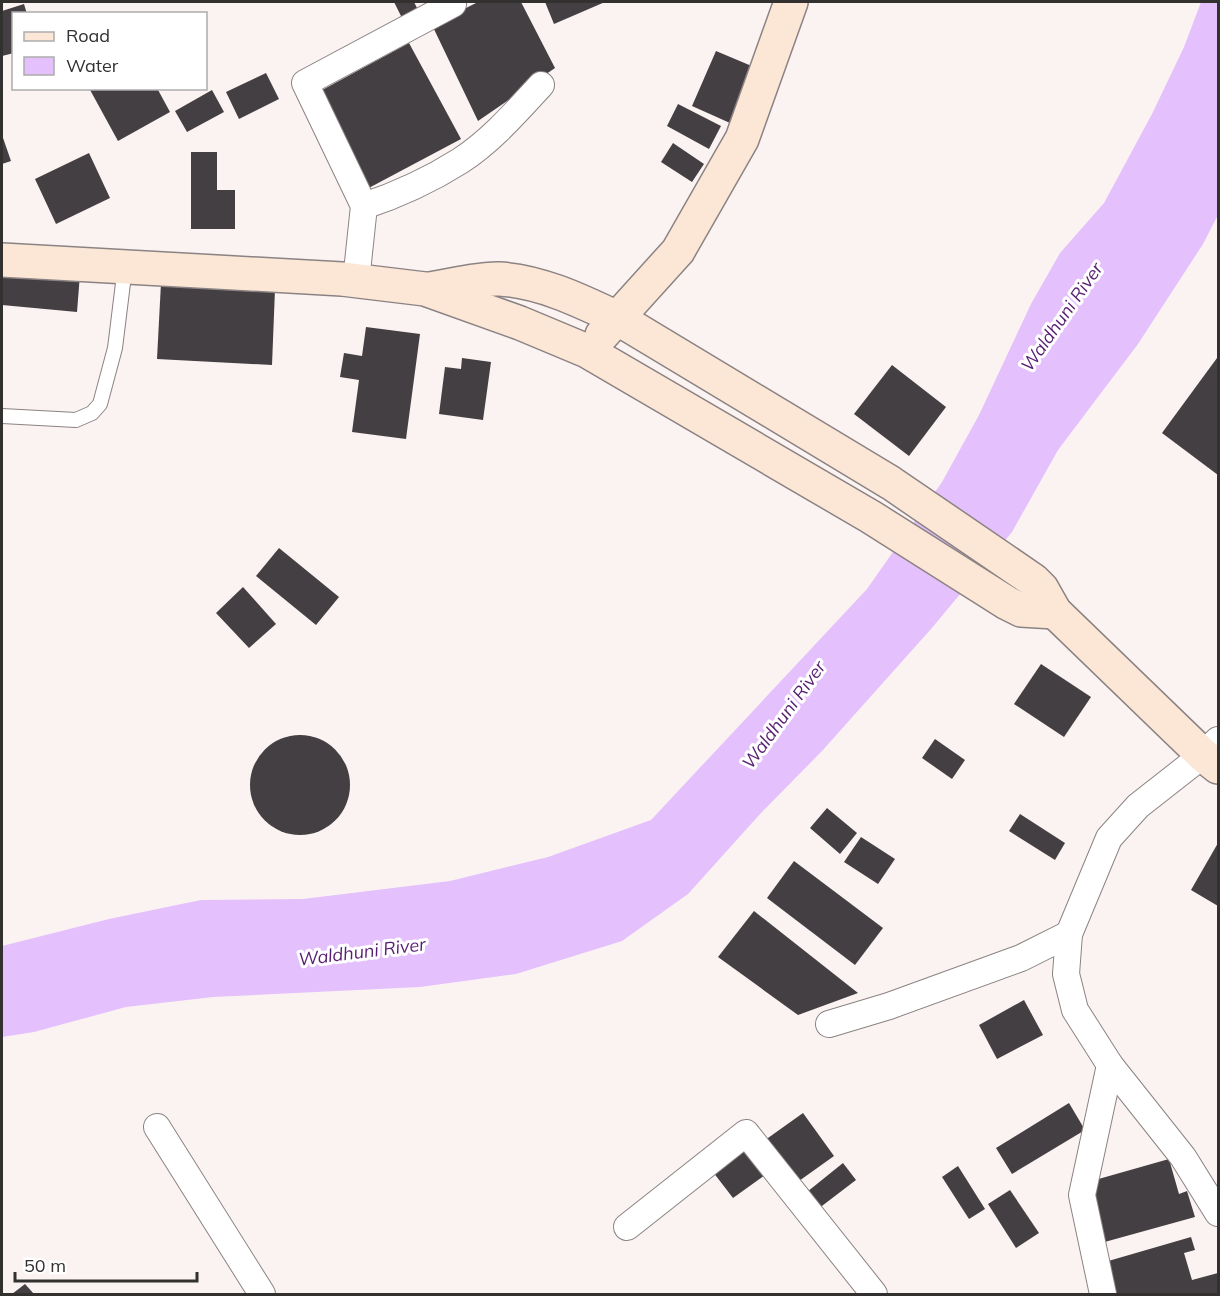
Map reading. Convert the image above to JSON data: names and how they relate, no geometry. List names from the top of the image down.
{
  "water": ["Waldhuni River"],
  "legend": ["Road", "Water"],
  "scale_bar": "50 m"
}
